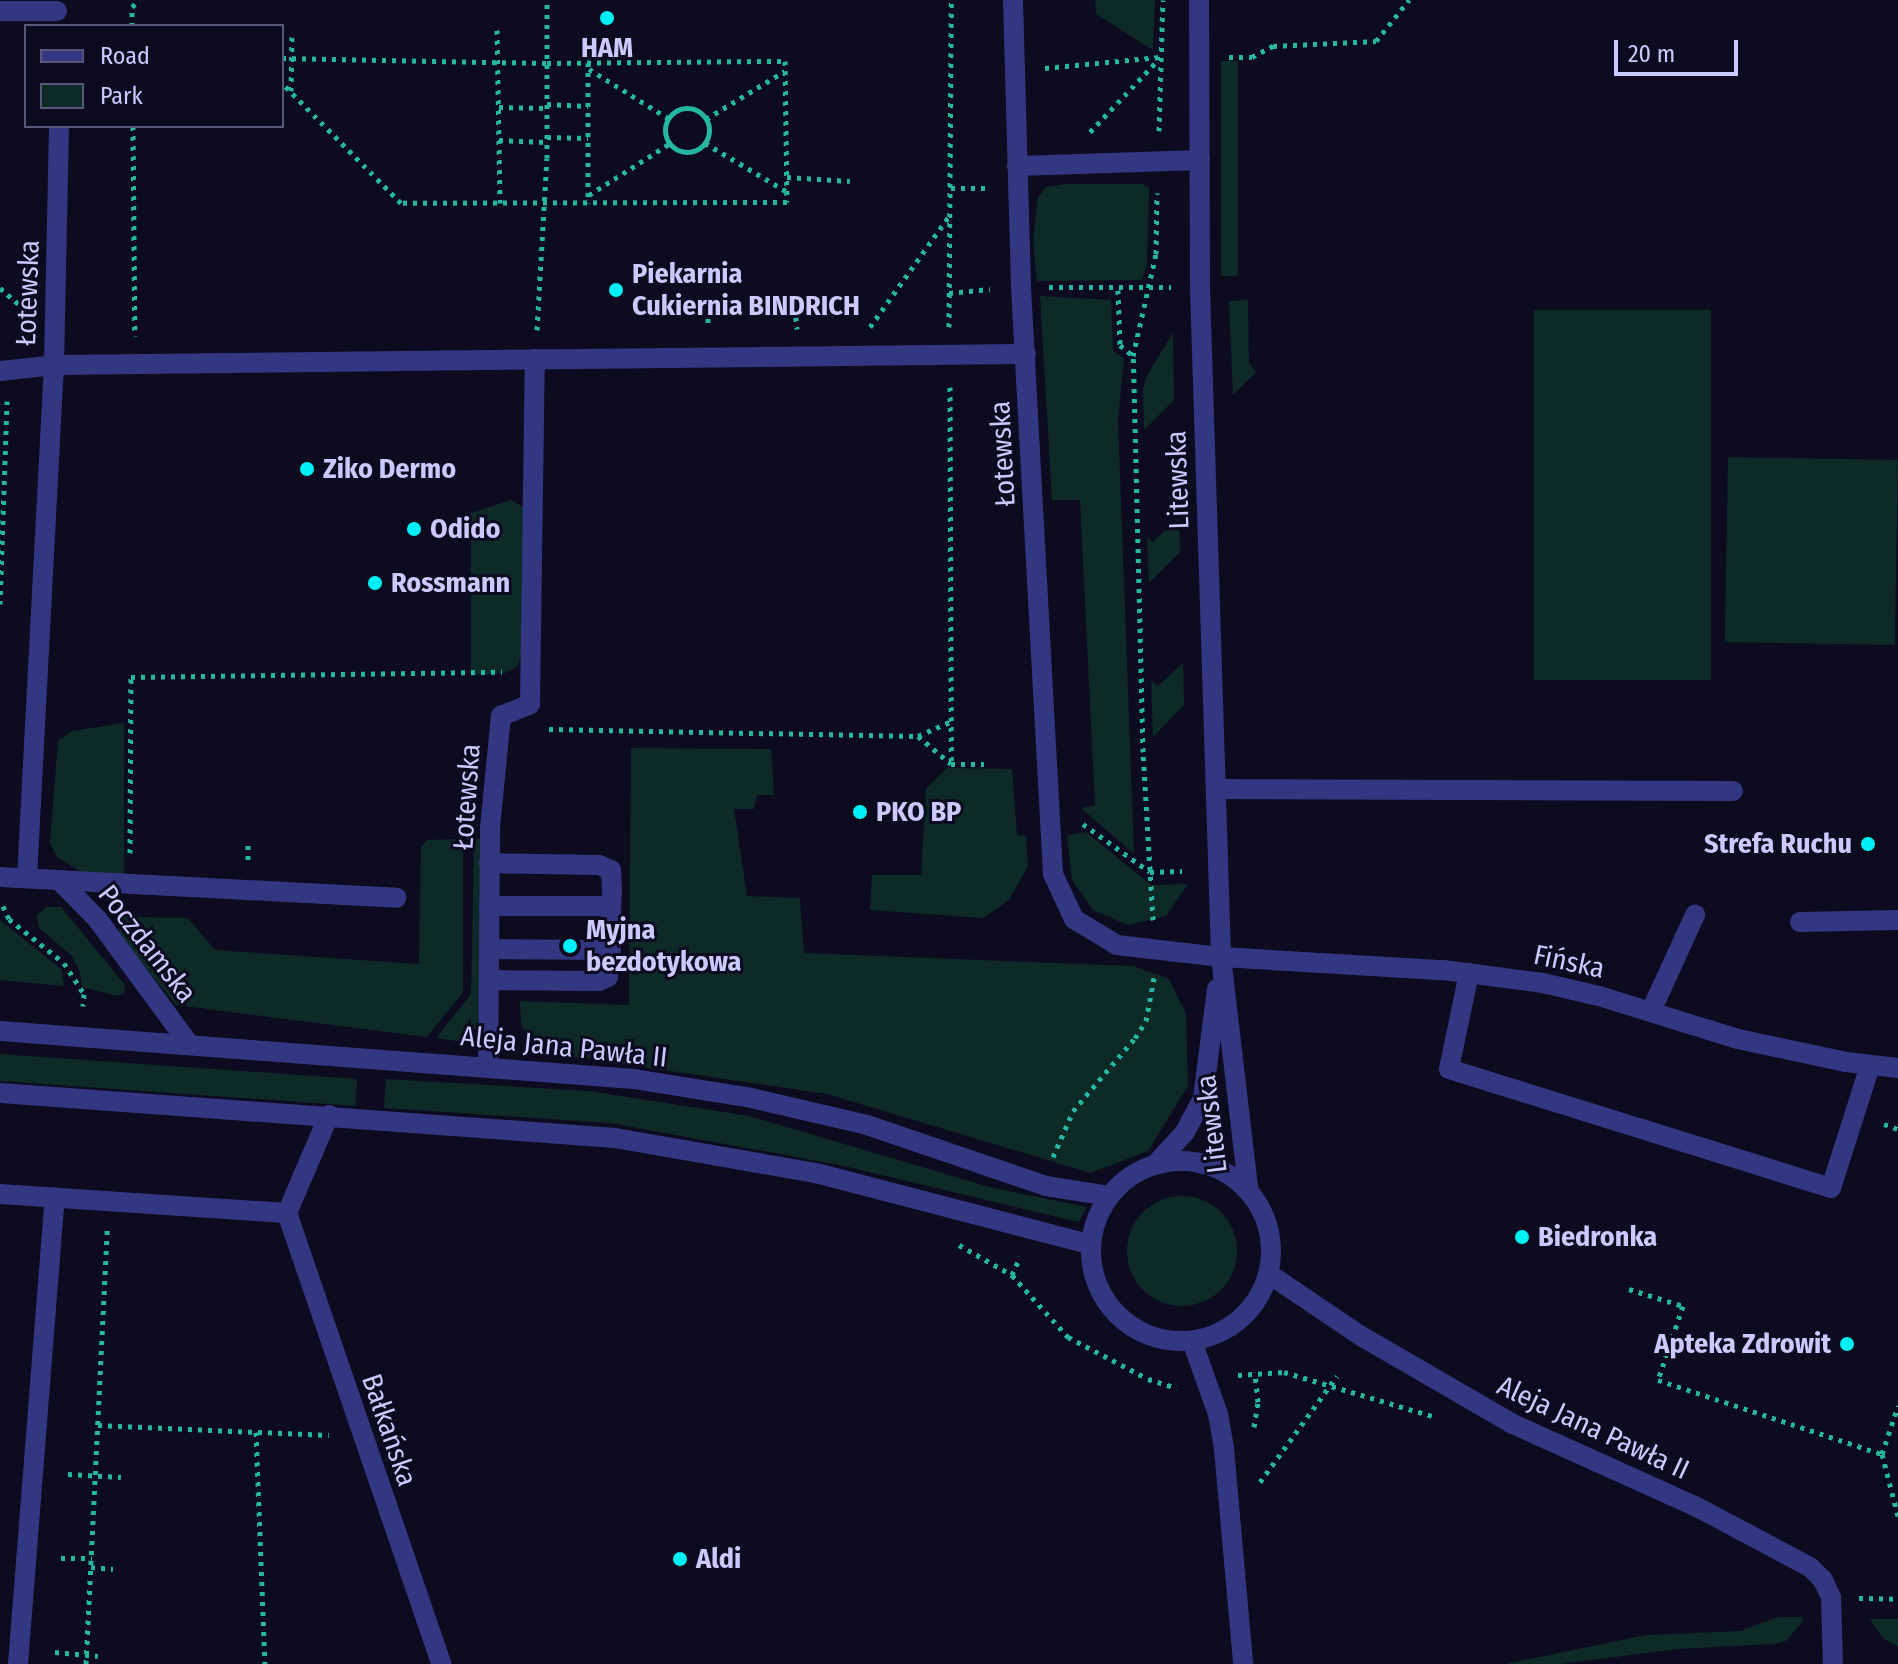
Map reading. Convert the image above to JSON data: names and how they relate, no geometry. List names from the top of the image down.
{
  "streets": {
    "street": [
      "Łotewska",
      "Litewska",
      "Poczdamska",
      "Fińska",
      "Aleja Jana Pawła II",
      "Bałkańska"
    ]
  },
  "crossings": [
    ["Łotewska", "Litewska"],
    ["Łotewska", "Fińska"],
    ["Łotewska", "Aleja Jana Pawła II"],
    ["Litewska", "Fińska"],
    ["Litewska", "Aleja Jana Pawła II"],
    ["Poczdamska", "Aleja Jana Pawła II"]
  ],
  "places": [
    "HAM",
    "Piekarnia Cukiernia BINDRICH",
    "Ziko Dermo",
    "Odido",
    "Rossmann",
    "PKO BP",
    "Strefa Ruchu",
    "Myjna bezdotykowa",
    "Biedronka",
    "Apteka Zdrowit",
    "Aldi"
  ],
  "legend": ["Road", "Park"],
  "scale_bar": "20 m"
}
